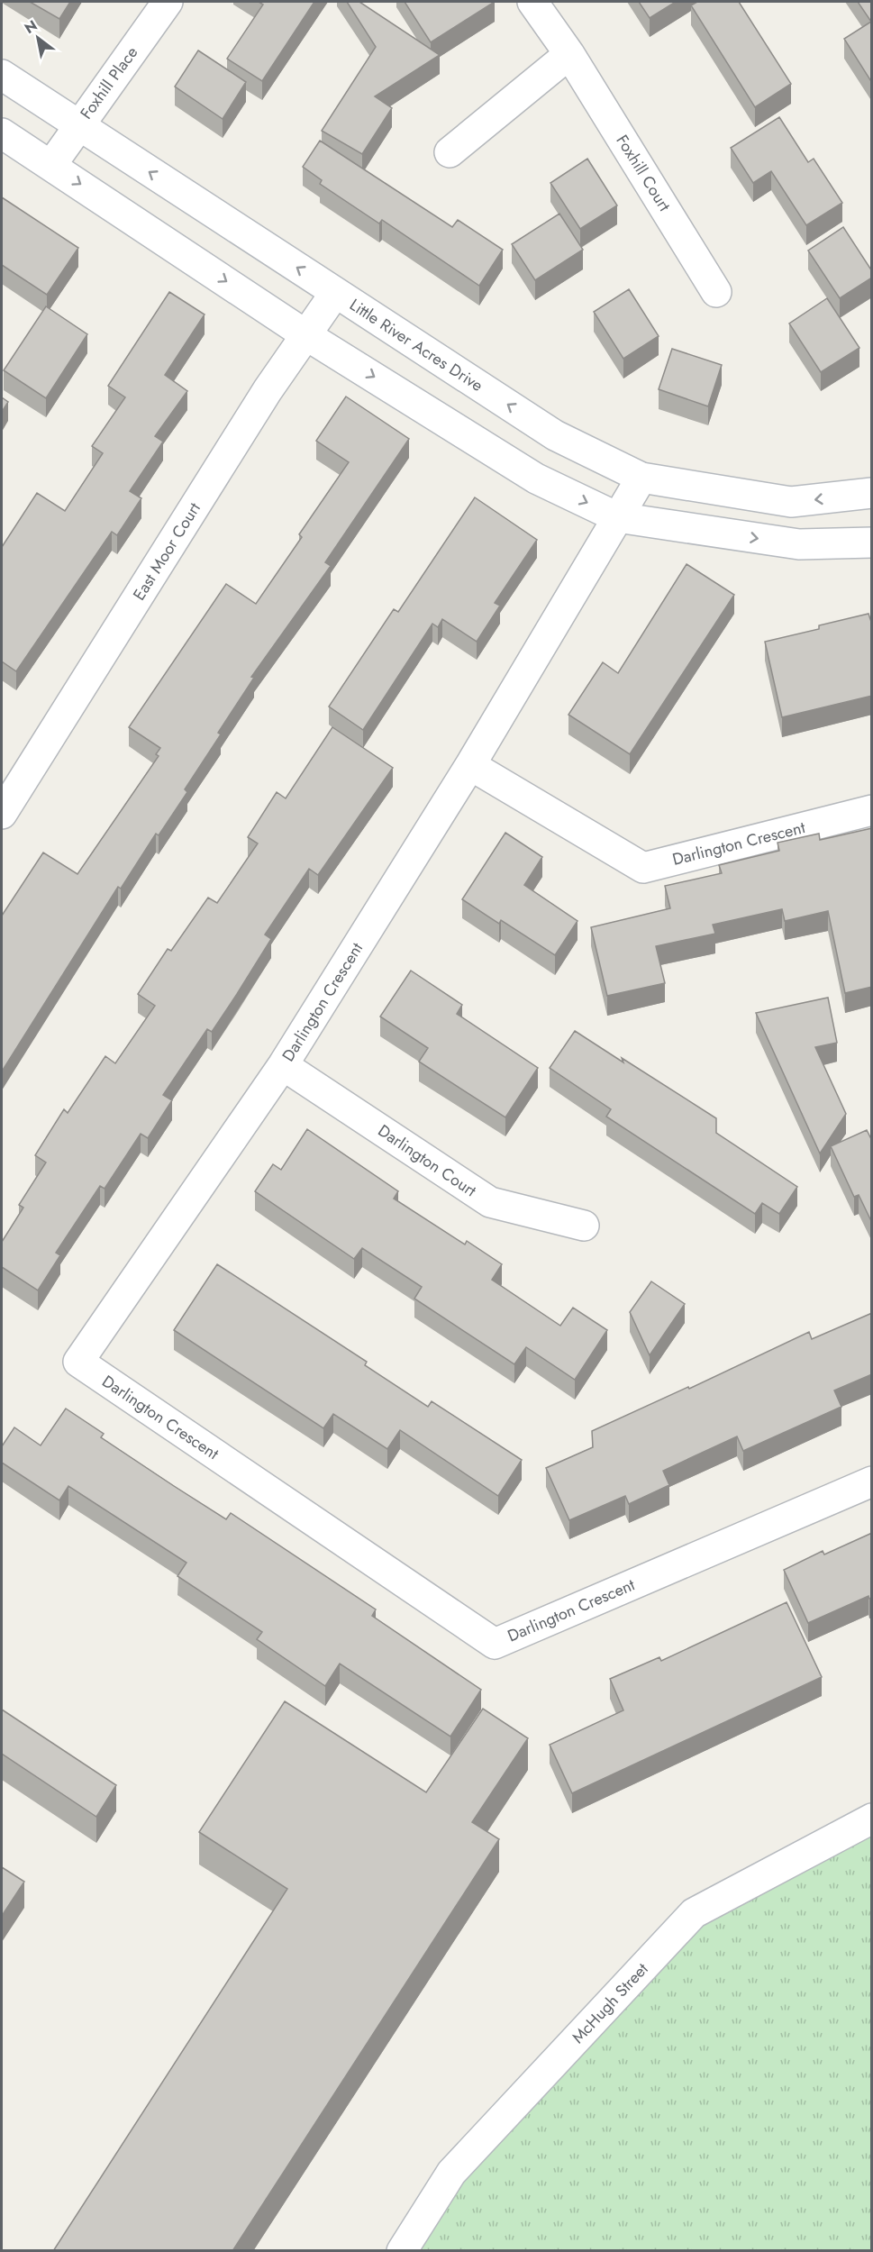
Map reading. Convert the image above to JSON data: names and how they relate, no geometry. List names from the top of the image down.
{
  "streets": {
    "street": [
      "Foxhill Place",
      "Foxhill Court",
      "Little River Acres Drive",
      "East Moor Court",
      "Darlington Crescent",
      "Darlington Court",
      "McHugh Street"
    ]
  },
  "crossings": [
    ["Foxhill Place", "Little River Acres Drive"],
    ["Little River Acres Drive", "East Moor Court"],
    ["Little River Acres Drive", "Darlington Crescent"],
    ["Darlington Crescent", "Darlington Court"]
  ],
  "north": "top left"
}
